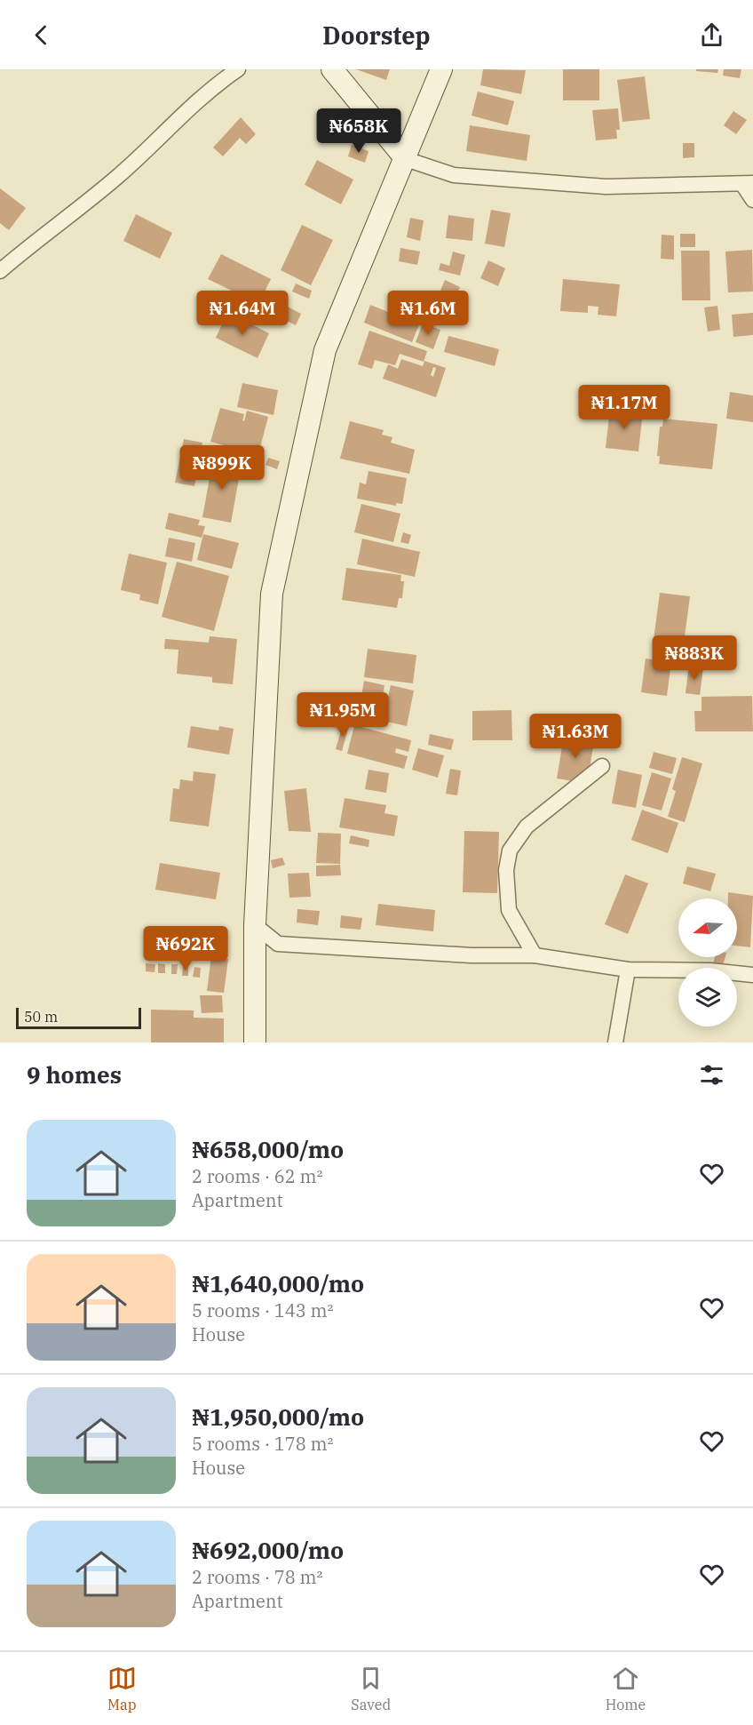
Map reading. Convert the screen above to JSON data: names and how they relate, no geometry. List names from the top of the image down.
{
  "scale_bar": "50 m",
  "north": "left",
  "page": {
    "header": "Doorstep",
    "price": [
      "₦658K",
      "₦1.64M",
      "₦1.6M",
      "₦1.17M",
      "₦899K",
      "₦883K",
      "₦1.95M",
      "₦1.63M",
      "₦692K"
    ],
    "scale": "50 m",
    "heading": "9 homes",
    "list": [
      {
        "name": "₦658,000/mo",
        "note": "2 rooms · 62 m² · Apartment"
      },
      {
        "name": "₦1,640,000/mo",
        "note": "5 rooms · 143 m² · House"
      },
      {
        "name": "₦1,950,000/mo",
        "note": "5 rooms · 178 m² · House"
      },
      {
        "name": "₦692,000/mo",
        "note": "2 rooms · 78 m² · Apartment"
      }
    ],
    "tabs": ["Map", "Saved", "Home"]
  }
}
